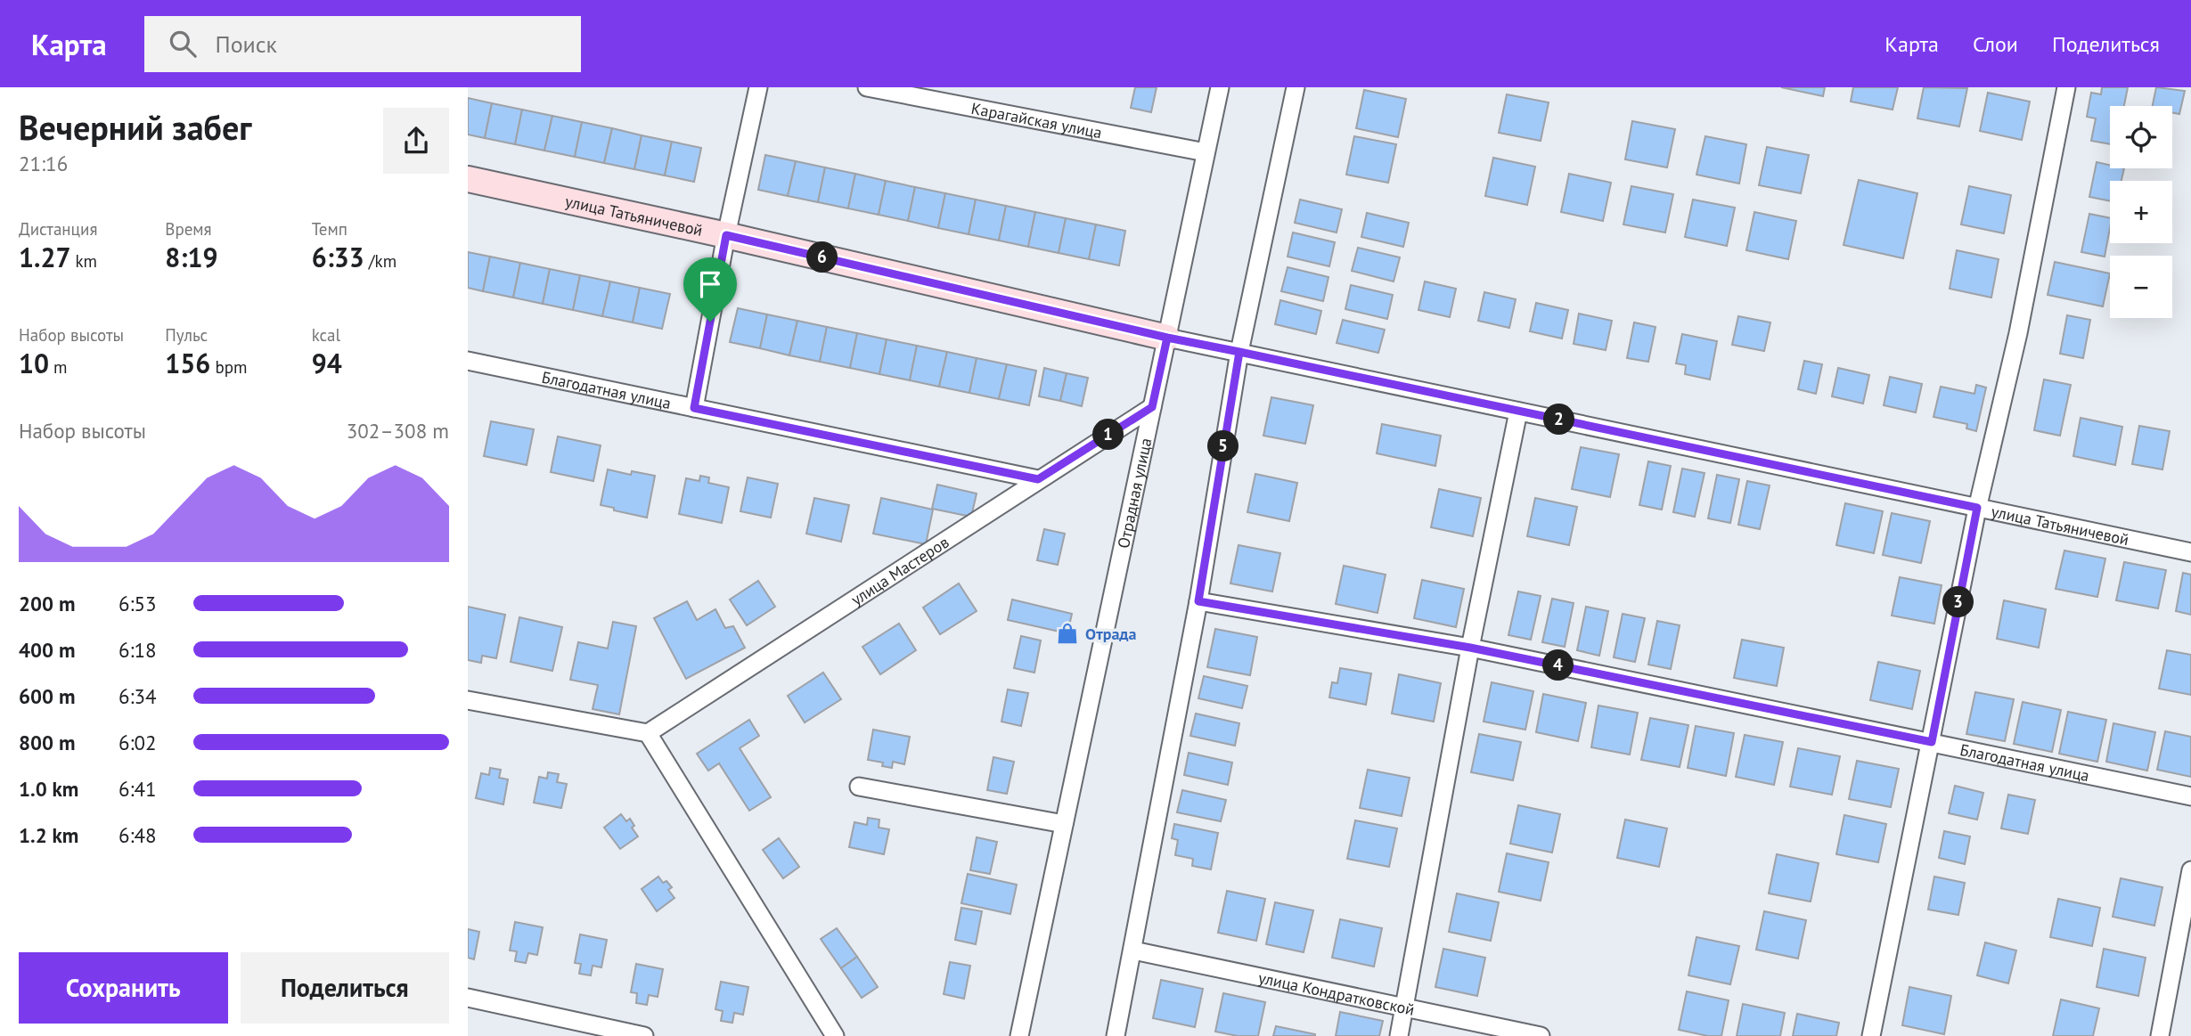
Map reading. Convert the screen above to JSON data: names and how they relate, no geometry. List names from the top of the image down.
{
  "streets": {
    "street": [
      "Карагайская улица",
      "улица Татьяничевой",
      "Благодатная улица",
      "Отрадная улица",
      "улица Мастеров",
      "улица Кондратковской"
    ]
  },
  "crossings": [
    ["Карагайская улица", "Отрадная улица"],
    ["улица Татьяничевой", "Отрадная улица"],
    ["Благодатная улица", "улица Мастеров"],
    ["Отрадная улица", "улица Мастеров"]
  ],
  "places": {
    "shop": ["Отрада"]
  },
  "page": {
    "header": "Карта",
    "search": "Поиск",
    "nav": ["Карта", "Слои", "Поделиться"],
    "heading": ["Вечерний забег", "21:16"],
    "map_buttons": ["+", "−"],
    "stats": [
      ["Дистанция", "1.27 km"],
      ["Время", "8:19"],
      ["Темп", "6:33 /km"],
      ["Набор высоты", "10 m"],
      ["Пульс", "156 bpm"],
      ["kcal", "94"]
    ],
    "pins": [
      "6",
      "2",
      "1",
      "5",
      "3",
      "4"
    ],
    "chart": ["Набор высоты", "302–308 m"],
    "list": [
      {
        "name": "200 m",
        "note": "6:53"
      },
      {
        "name": "400 m",
        "note": "6:18"
      },
      {
        "name": "600 m",
        "note": "6:34"
      },
      {
        "name": "800 m",
        "note": "6:02"
      },
      {
        "name": "1.0 km",
        "note": "6:41"
      },
      {
        "name": "1.2 km",
        "note": "6:48"
      }
    ],
    "buttons": ["Сохранить", "Поделиться"]
  }
}
